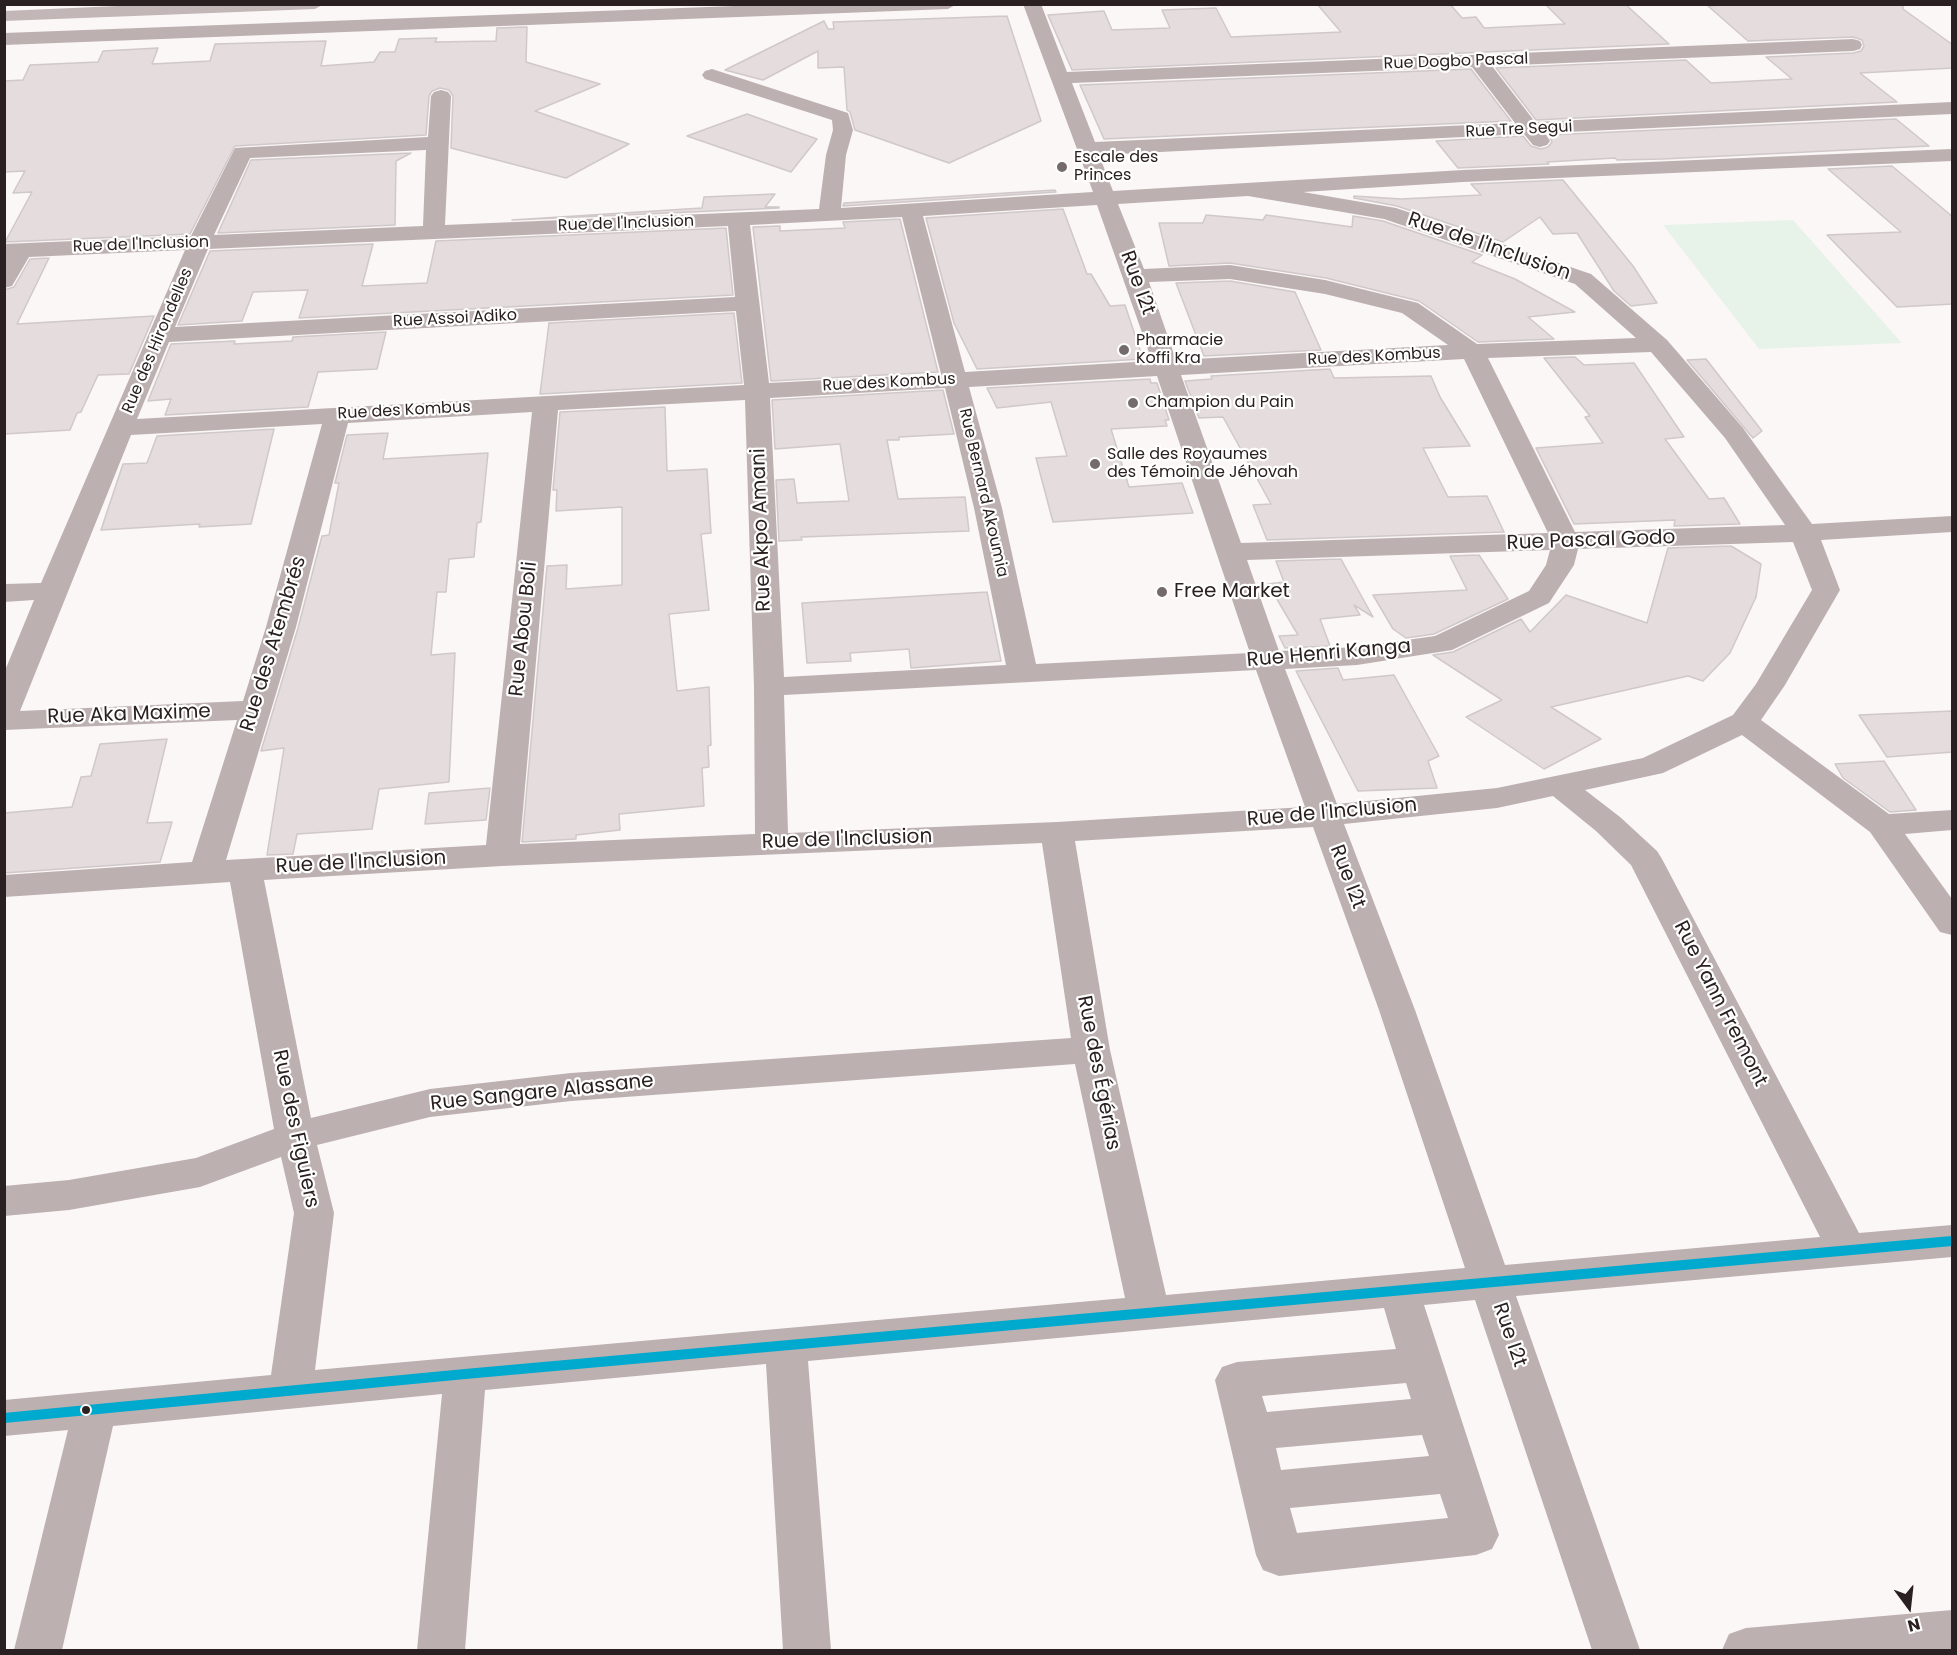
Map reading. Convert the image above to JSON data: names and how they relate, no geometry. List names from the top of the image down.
{
  "streets": {
    "street": [
      "Rue Dogbo Pascal",
      "Rue Tre Segui",
      "Rue de l'Inclusion",
      "Rue I2t",
      "Rue Assoi Adiko",
      "Rue des Hirondelles",
      "Rue des Kombus",
      "Rue Bernard Akoumia",
      "Rue Akpo Amani",
      "Rue Pascal Godo",
      "Rue Abou Boli",
      "Rue des Atembrés",
      "Rue Henri Kanga",
      "Rue Aka Maxime",
      "Rue Yann Fremont",
      "Rue des Égérias",
      "Rue Sangare Alassane",
      "Rue des Figuiers"
    ]
  },
  "crossings": [
    ["Rue Dogbo Pascal", "Rue I2t"],
    ["Rue Tre Segui", "Rue I2t"],
    ["Rue de l'Inclusion", "Rue I2t"],
    ["Rue de l'Inclusion", "Rue des Hirondelles"],
    ["Rue de l'Inclusion", "Rue des Kombus"],
    ["Rue de l'Inclusion", "Rue Bernard Akoumia"],
    ["Rue de l'Inclusion", "Rue Akpo Amani"],
    ["Rue de l'Inclusion", "Rue Pascal Godo"],
    ["Rue de l'Inclusion", "Rue Abou Boli"],
    ["Rue de l'Inclusion", "Rue des Atembrés"],
    ["Rue de l'Inclusion", "Rue Yann Fremont"],
    ["Rue de l'Inclusion", "Rue des Égérias"],
    ["Rue de l'Inclusion", "Rue des Figuiers"],
    ["Rue I2t", "Rue des Kombus"],
    ["Rue I2t", "Rue Pascal Godo"],
    ["Rue I2t", "Rue Henri Kanga"],
    ["Rue Assoi Adiko", "Rue des Hirondelles"],
    ["Rue Assoi Adiko", "Rue Akpo Amani"],
    ["Rue des Hirondelles", "Rue des Kombus"],
    ["Rue des Kombus", "Rue Bernard Akoumia"],
    ["Rue des Kombus", "Rue Akpo Amani"],
    ["Rue des Kombus", "Rue Abou Boli"],
    ["Rue des Kombus", "Rue des Atembrés"],
    ["Rue Bernard Akoumia", "Rue Henri Kanga"],
    ["Rue Akpo Amani", "Rue Henri Kanga"],
    ["Rue Pascal Godo", "Rue Henri Kanga"],
    ["Rue des Atembrés", "Rue Aka Maxime"],
    ["Rue des Égérias", "Rue Sangare Alassane"],
    ["Rue Sangare Alassane", "Rue des Figuiers"]
  ],
  "places": [
    "Escale des Princes",
    "Pharmacie Koffi Kra",
    "Champion du Pain",
    "Salle des Royaumes des Témoin de Jéhovah",
    "Free Market"
  ],
  "north": "bottom"
}
